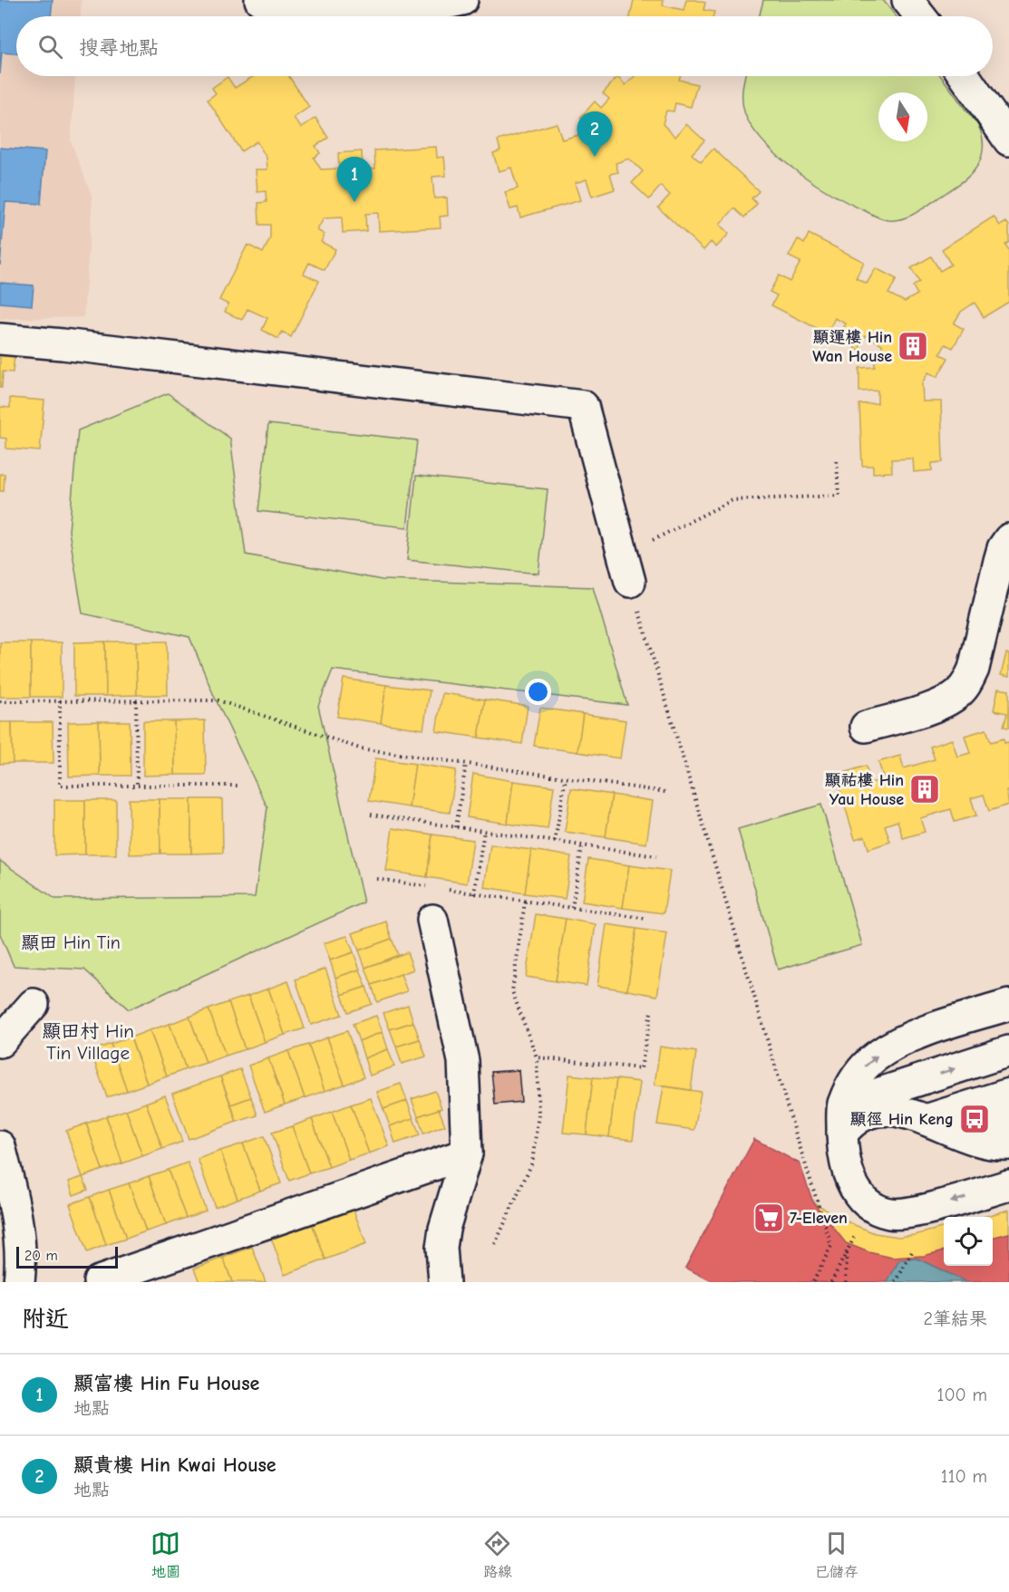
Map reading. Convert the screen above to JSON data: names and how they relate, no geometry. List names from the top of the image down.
{
  "districts": ["顯田 Hin Tin", "顯田村 Hin Tin Village"],
  "places": {
    "building": ["顯運樓 Hin Wan House", "顯祐樓 Hin Yau House"],
    "bus stop": ["顯徑 Hin Keng"],
    "supermarket": ["7-Eleven"]
  },
  "scale_bar": "20 m",
  "north": "bottom",
  "page": {
    "search": "搜尋地點",
    "pins": ["2", "1"],
    "scale": "20 m",
    "heading": ["附近", "2筆結果"],
    "list": [
      {
        "mark": "1",
        "name": "顯富樓 Hin Fu House",
        "note": "地點",
        "value": "100 m"
      },
      {
        "mark": "2",
        "name": "顯貴樓 Hin Kwai House",
        "note": "地點",
        "value": "110 m"
      }
    ],
    "nav": ["地圖", "路線", "已儲存"]
  }
}
